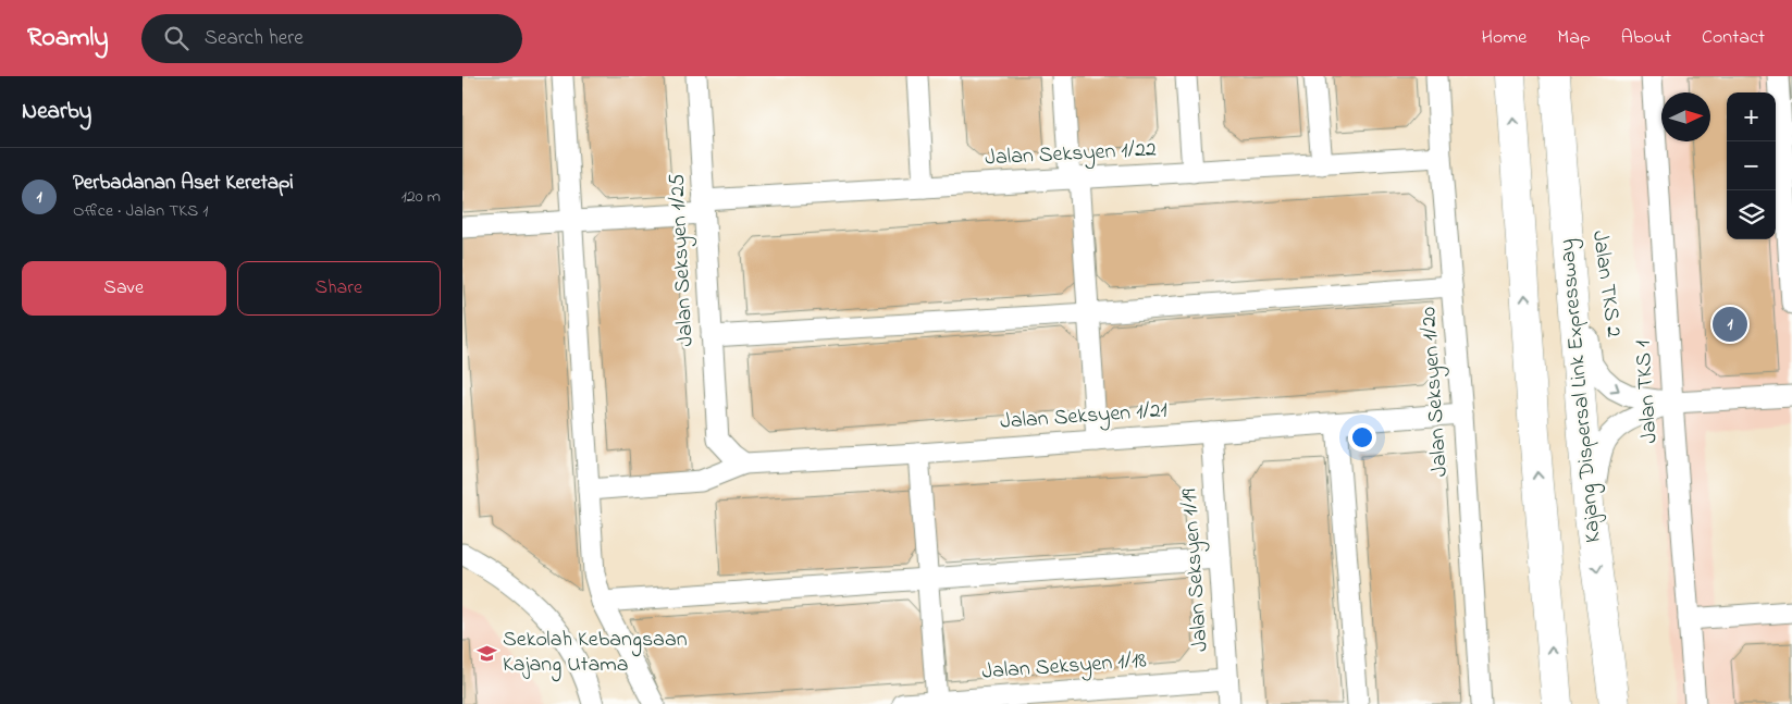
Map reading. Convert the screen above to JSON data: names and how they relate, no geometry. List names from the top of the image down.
{
  "streets": {
    "highway": ["Kajang Dispersal Link Expressway"],
    "street": [
      "Jalan Seksyen 1/22",
      "Jalan Seksyen 1/25",
      "Jalan TKS 2",
      "Jalan Seksyen 1/20",
      "Jalan TKS 1",
      "Jalan Seksyen 1/21",
      "Jalan Seksyen 1/19",
      "Jalan Seksyen 1/18"
    ]
  },
  "crossings": [
    ["Jalan Seksyen 1/22", "Jalan Seksyen 1/25"],
    ["Jalan Seksyen 1/22", "Jalan Seksyen 1/20"],
    ["Jalan Seksyen 1/25", "Jalan Seksyen 1/21"],
    ["Jalan TKS 2", "Kajang Dispersal Link Expressway"],
    ["Jalan TKS 2", "Jalan TKS 1"],
    ["Jalan Seksyen 1/20", "Jalan Seksyen 1/21"],
    ["Jalan Seksyen 1/21", "Jalan Seksyen 1/19"],
    ["Jalan Seksyen 1/19", "Jalan Seksyen 1/18"]
  ],
  "one_way": ["Jalan TKS 2"],
  "places": {
    "school or university": ["Sekolah Kebangsaan Kajang Utama"]
  },
  "north": "right",
  "page": {
    "header": "Roamly",
    "search": "Search here",
    "nav": [
      "Home",
      "Map",
      "About",
      "Contact"
    ],
    "heading": "Nearby",
    "map_buttons": ["+", "−"],
    "list": [
      {
        "mark": "1",
        "name": "Perbadanan Aset Keretapi",
        "note": "Office · Jalan TKS 1",
        "value": "120 m"
      }
    ],
    "buttons": ["Save", "Share"],
    "pins": "1"
  }
}
